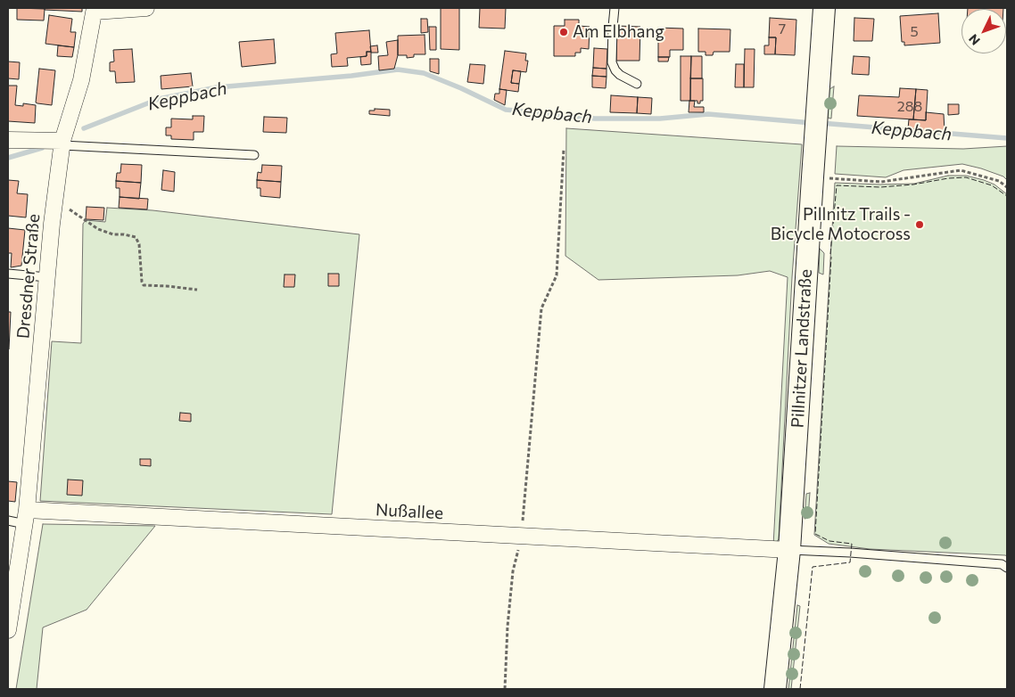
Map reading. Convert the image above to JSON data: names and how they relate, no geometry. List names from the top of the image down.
{
  "streets": {
    "main road": ["Pillnitzer Landstraße"],
    "street": ["Dresdner Straße", "Nußallee"]
  },
  "crossings": [
    ["Dresdner Straße", "Nußallee"],
    ["Pillnitzer Landstraße", "Nußallee"]
  ],
  "water": ["Keppbach"],
  "places": ["Am Elbhang", "Pillnitz Trails - Bicycle Motocross"],
  "house_numbers": ["7", "5", "288"],
  "north": "bottom left"
}
